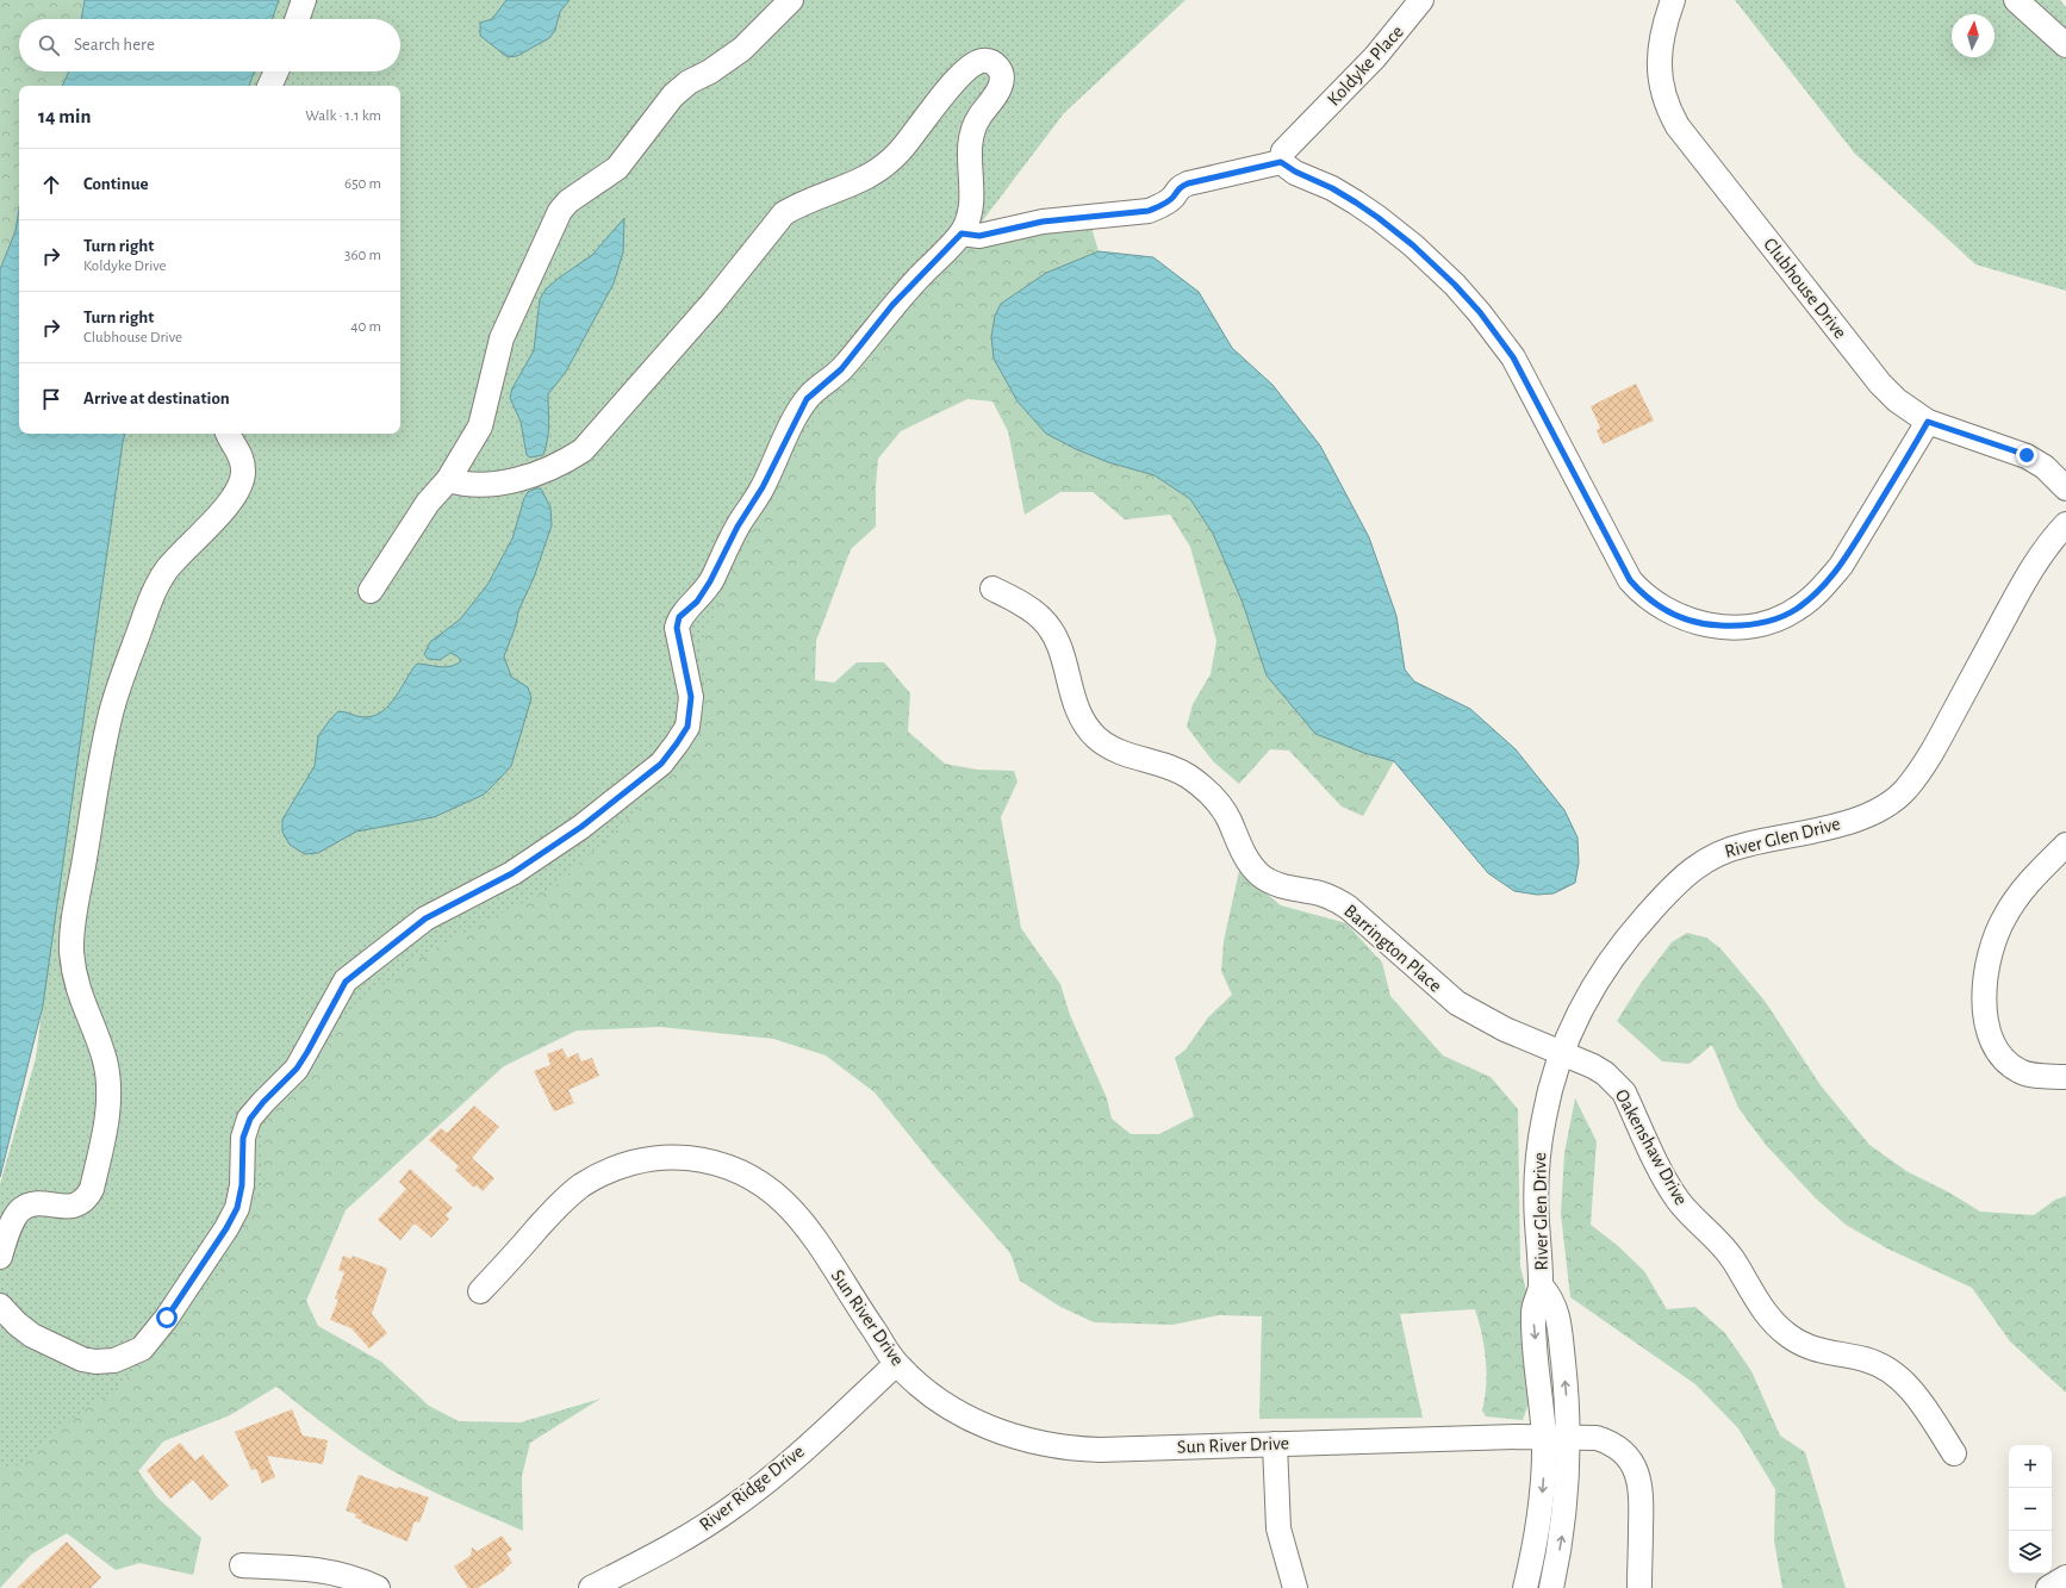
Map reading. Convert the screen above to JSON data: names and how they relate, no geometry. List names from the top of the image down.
{
  "streets": {
    "street": [
      "Koldyke Place",
      "Clubhouse Drive",
      "River Glen Drive",
      "Barrington Place",
      "Oakenshaw Drive",
      "Sun River Drive",
      "River Ridge Drive"
    ]
  },
  "crossings": [
    ["River Glen Drive", "Barrington Place"],
    ["River Glen Drive", "Oakenshaw Drive"],
    ["River Glen Drive", "Sun River Drive"],
    ["Barrington Place", "Oakenshaw Drive"],
    ["Sun River Drive", "River Ridge Drive"]
  ],
  "north": "top",
  "page": {
    "search": "Search here",
    "heading": ["14 min", "Walk · 1.1 km"],
    "list": [
      ["Continue", "650 m"],
      ["Turn right", "Koldyke Drive", "360 m"],
      ["Turn right", "Clubhouse Drive", "40 m"],
      "Arrive at destination"
    ],
    "map_buttons": ["+", "−"]
  }
}
